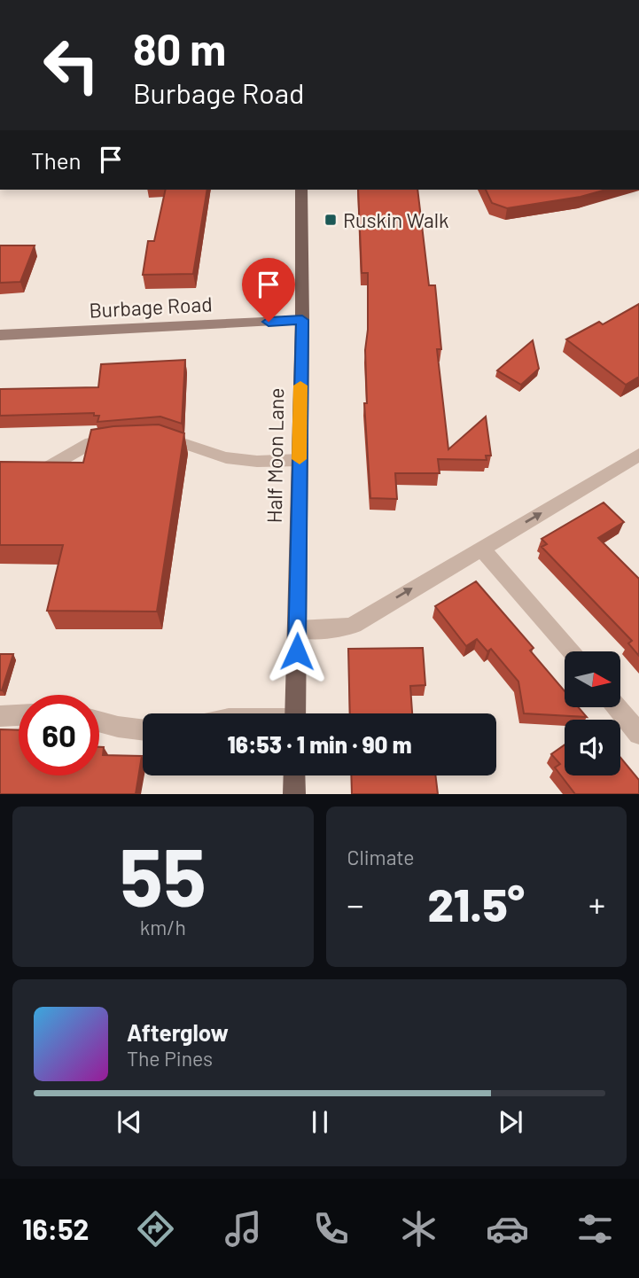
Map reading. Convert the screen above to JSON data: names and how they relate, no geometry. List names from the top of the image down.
{
  "streets": {
    "main road": ["Half Moon Lane"],
    "street": ["Burbage Road"]
  },
  "crossings": [
    ["Burbage Road", "Half Moon Lane"]
  ],
  "places": {
    "transit": ["Ruskin Walk"]
  },
  "north": "right",
  "page": {
    "turn": ["80 m", "Burbage Road"],
    "then": "Then",
    "limit": "60",
    "trip": "16:53 · 1 min · 90 m",
    "tile": [
      ["55", "km/h"],
      "Climate"
    ],
    "heat": ["−", "21.5°", "+"],
    "song": ["Afterglow", "The Pines"],
    "tabs": "16:52"
  }
}
